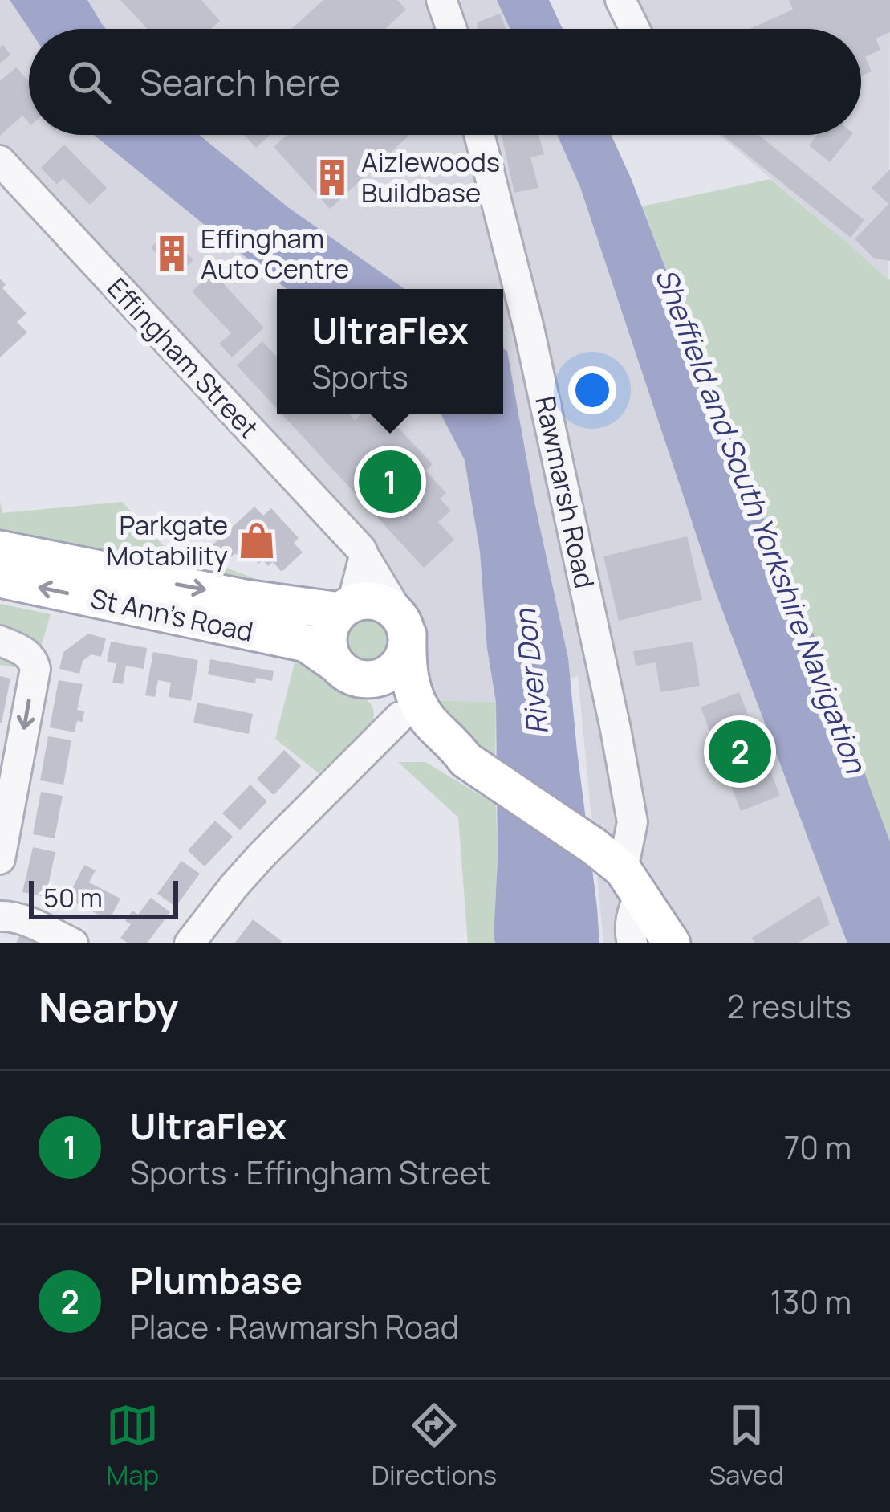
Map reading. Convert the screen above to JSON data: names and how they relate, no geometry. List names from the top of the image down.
{
  "streets": {
    "main road": ["St Ann's Road"],
    "street": ["Effingham Street", "Rawmarsh Road"]
  },
  "crossings": [
    ["Effingham Street", "St Ann's Road"],
    ["Rawmarsh Road", "St Ann's Road"]
  ],
  "water": ["Sheffield and South Yorkshire Navigation", "River Don"],
  "places": {
    "building": ["Aizlewoods Buildbase", "Effingham Auto Centre"],
    "shop": ["Parkgate Motability"]
  },
  "scale_bar": "50 m",
  "page": {
    "search": "Search here",
    "popup": ["UltraFlex", "Sports"],
    "pins": ["1", "2"],
    "scale": "50 m",
    "heading": ["Nearby", "2 results"],
    "list": [
      {
        "mark": "1",
        "name": "UltraFlex",
        "note": "Sports · Effingham Street",
        "value": "70 m"
      },
      {
        "mark": "2",
        "name": "Plumbase",
        "note": "Place · Rawmarsh Road",
        "value": "130 m"
      }
    ],
    "nav": ["Map", "Directions", "Saved"]
  }
}
